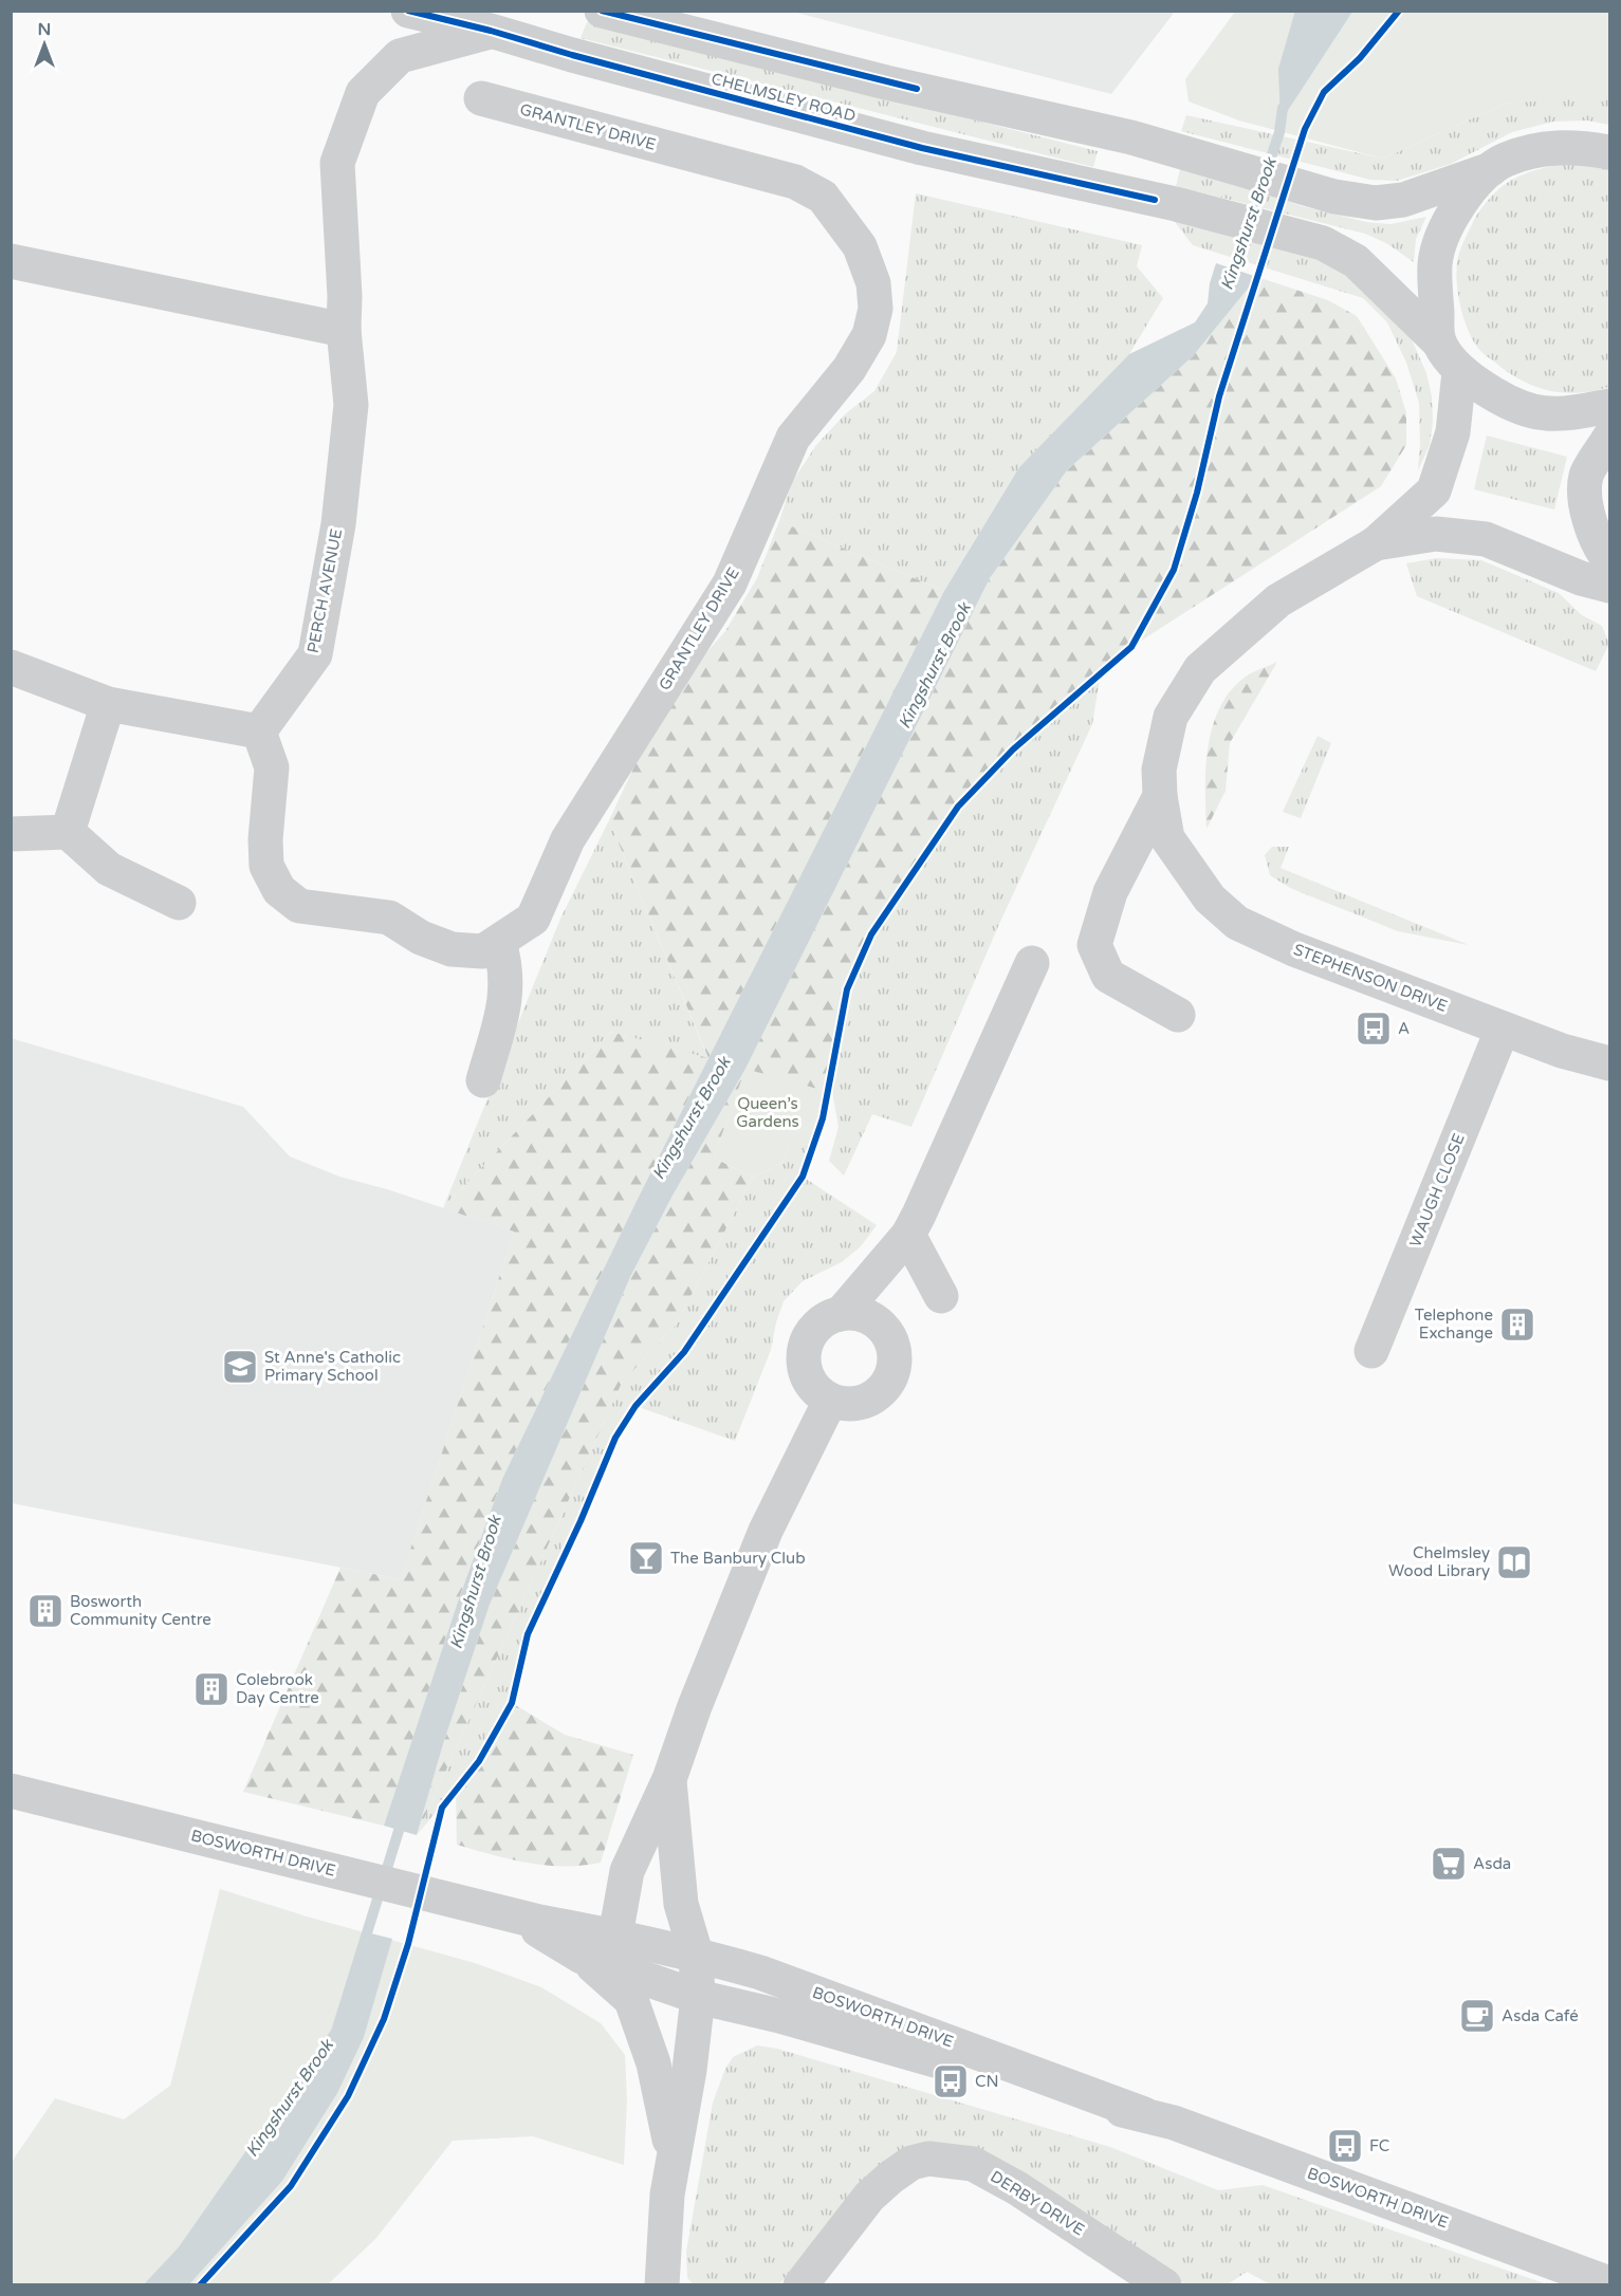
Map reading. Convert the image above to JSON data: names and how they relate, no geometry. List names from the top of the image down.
{
  "streets": {
    "street": [
      "CHELMSLEY ROAD",
      "GRANTLEY DRIVE",
      "PERCH AVENUE",
      "STEPHENSON DRIVE",
      "WAUGH CLOSE",
      "BOSWORTH DRIVE",
      "DERBY DRIVE"
    ]
  },
  "crossings": [
    ["CHELMSLEY ROAD", "PERCH AVENUE"],
    ["GRANTLEY DRIVE", "PERCH AVENUE"],
    ["STEPHENSON DRIVE", "WAUGH CLOSE"]
  ],
  "water": ["Kingshurst Brook"],
  "parks": ["Queen’s Gardens"],
  "places": {
    "bus stop": ["A", "CN", "FC"],
    "building": ["Telephone Exchange", "Bosworth Community Centre", "Colebrook Day Centre"],
    "school or university": ["St Anne's Catholic Primary School"],
    "bar": ["The Banbury Club"],
    "library": ["Chelmsley Wood Library"],
    "supermarket": ["Asda"],
    "cafe": ["Asda Café"]
  },
  "north": "top"
}
